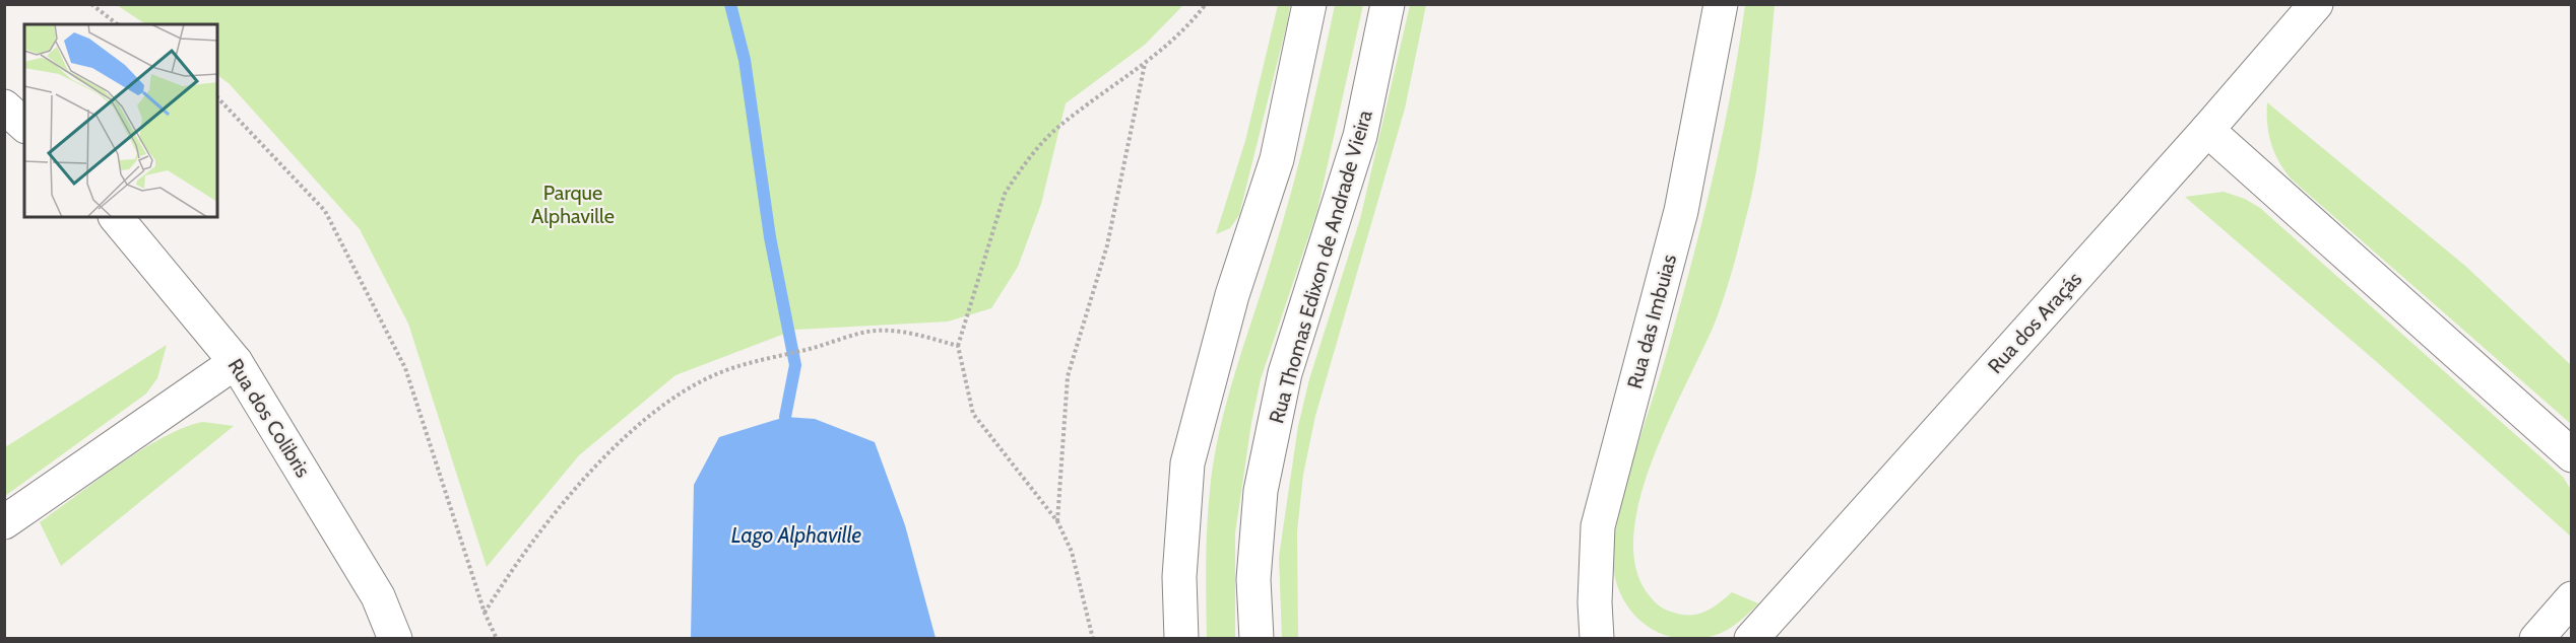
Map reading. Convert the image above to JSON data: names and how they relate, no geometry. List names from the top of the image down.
{
  "streets": {
    "street": [
      "Rua Thomas Edixon de Andrade Vieira",
      "Rua das Imbuias",
      "Rua dos Araçás",
      "Rua dos Colibris"
    ]
  },
  "water": ["Lago Alphaville"],
  "parks": ["Parque Alphaville"]
}
